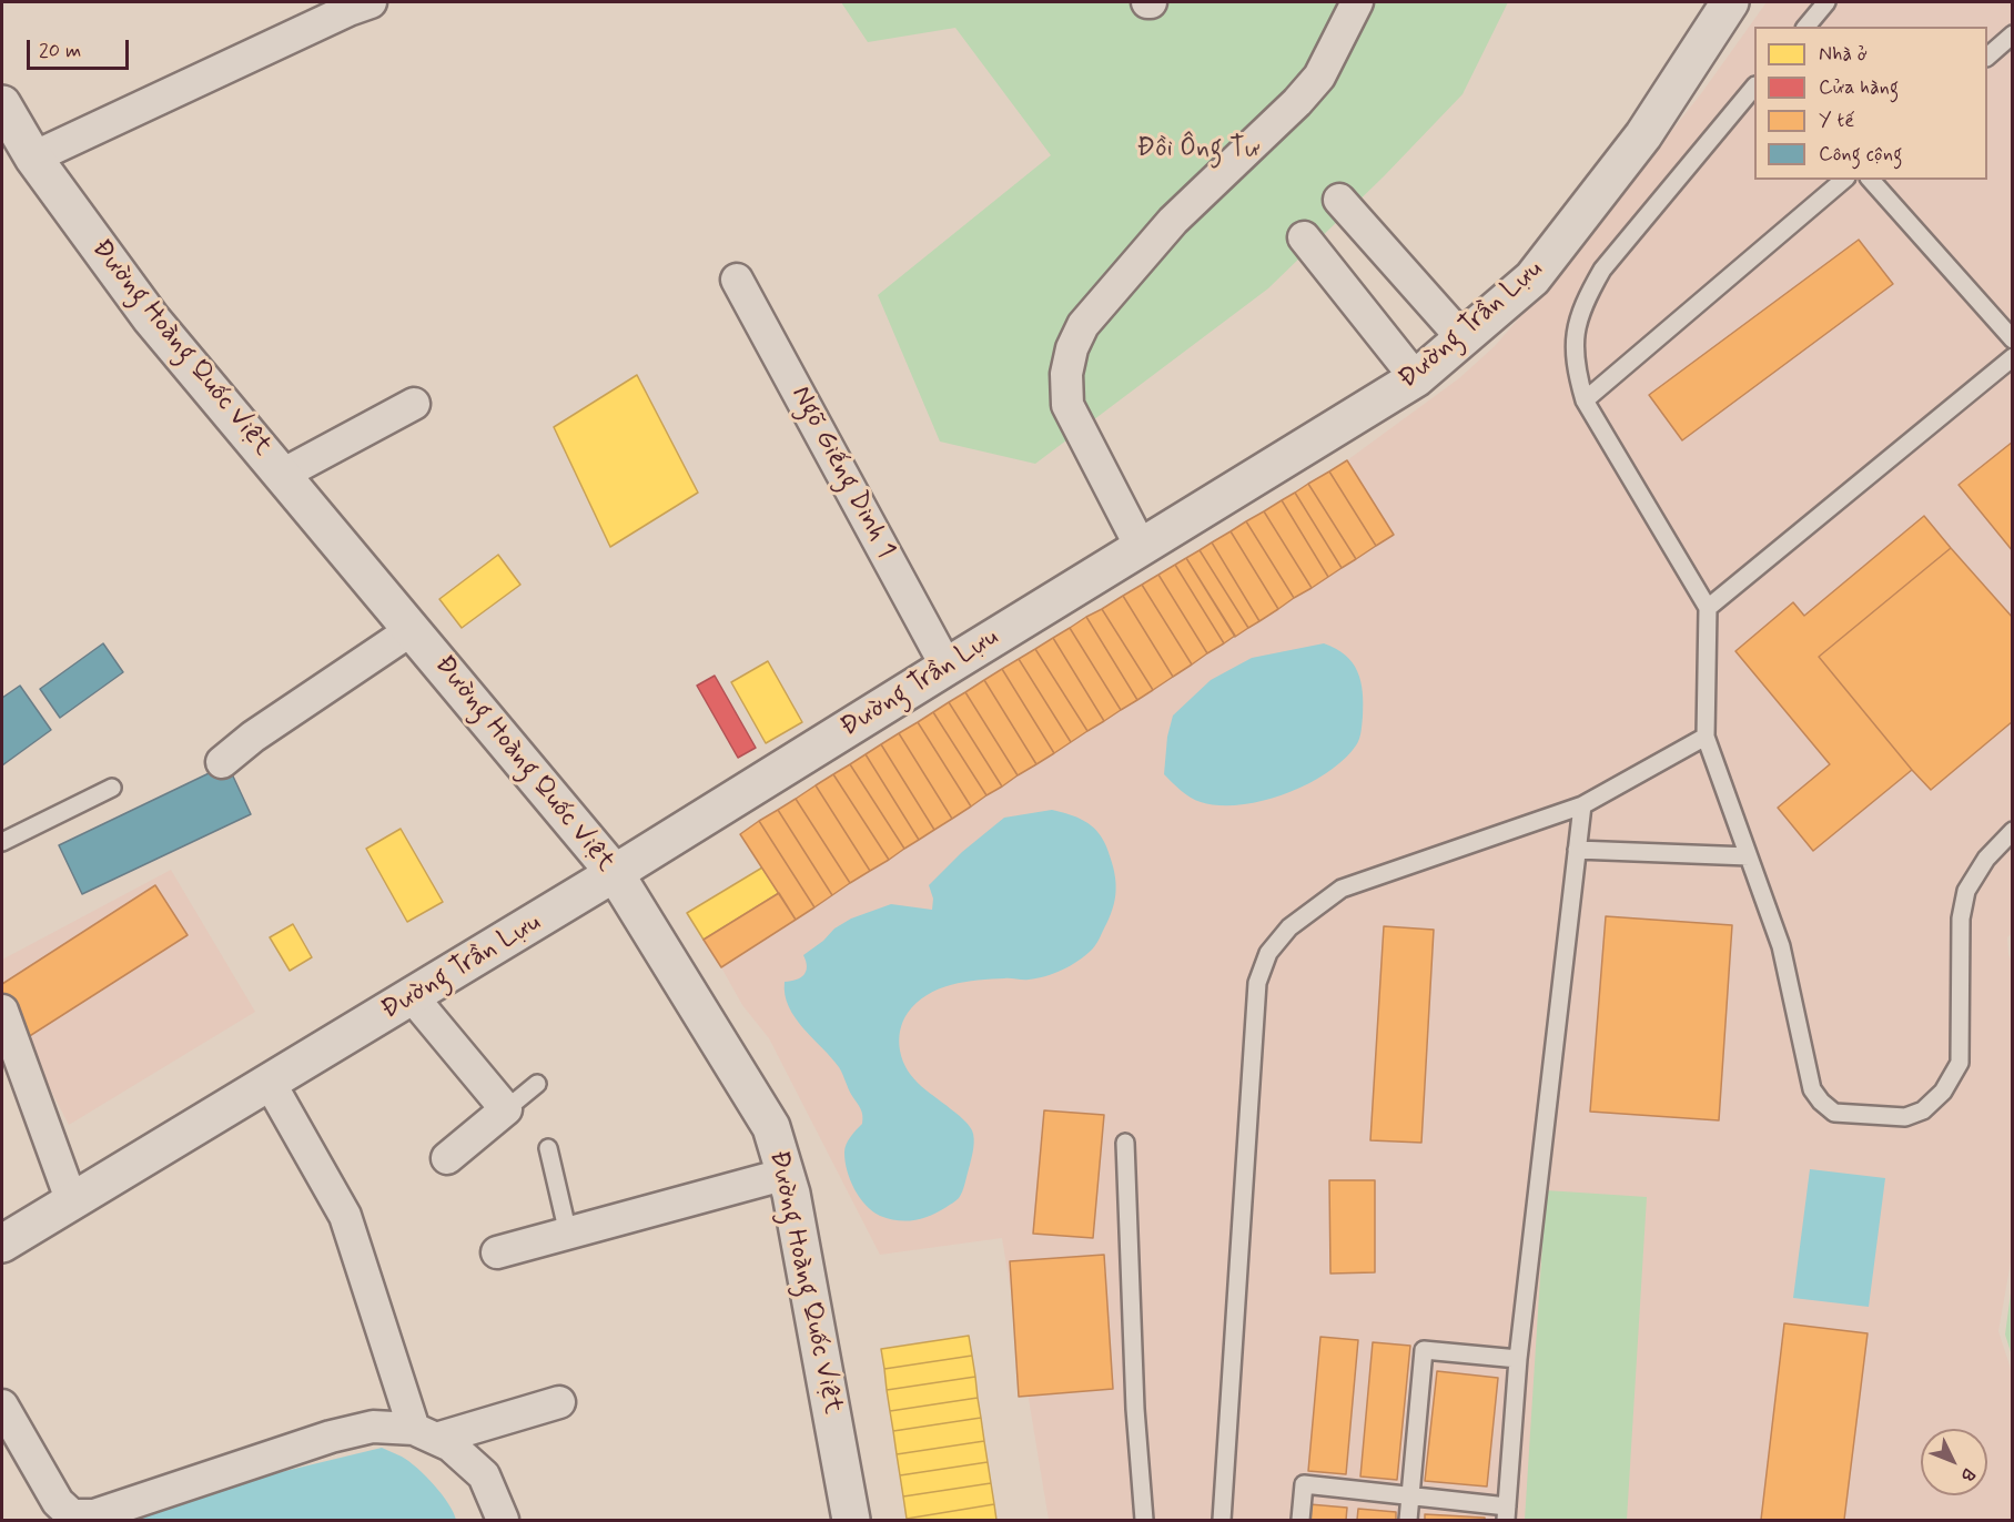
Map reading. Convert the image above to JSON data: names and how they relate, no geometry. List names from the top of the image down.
{
  "streets": {
    "main road": ["Đường Trần Lựu", "Đường Hoàng Quốc Việt"],
    "street": ["Ngõ Giếng Dinh 1"]
  },
  "crossings": [
    ["Đường Trần Lựu", "Đường Hoàng Quốc Việt"],
    ["Đường Trần Lựu", "Ngõ Giếng Dinh 1"]
  ],
  "parks": ["Đồi Ông Tư"],
  "legend": [
    "Nhà ở",
    "Cửa hàng",
    "Y tế",
    "Công cộng"
  ],
  "scale_bar": "20 m",
  "north": "bottom right"
}
